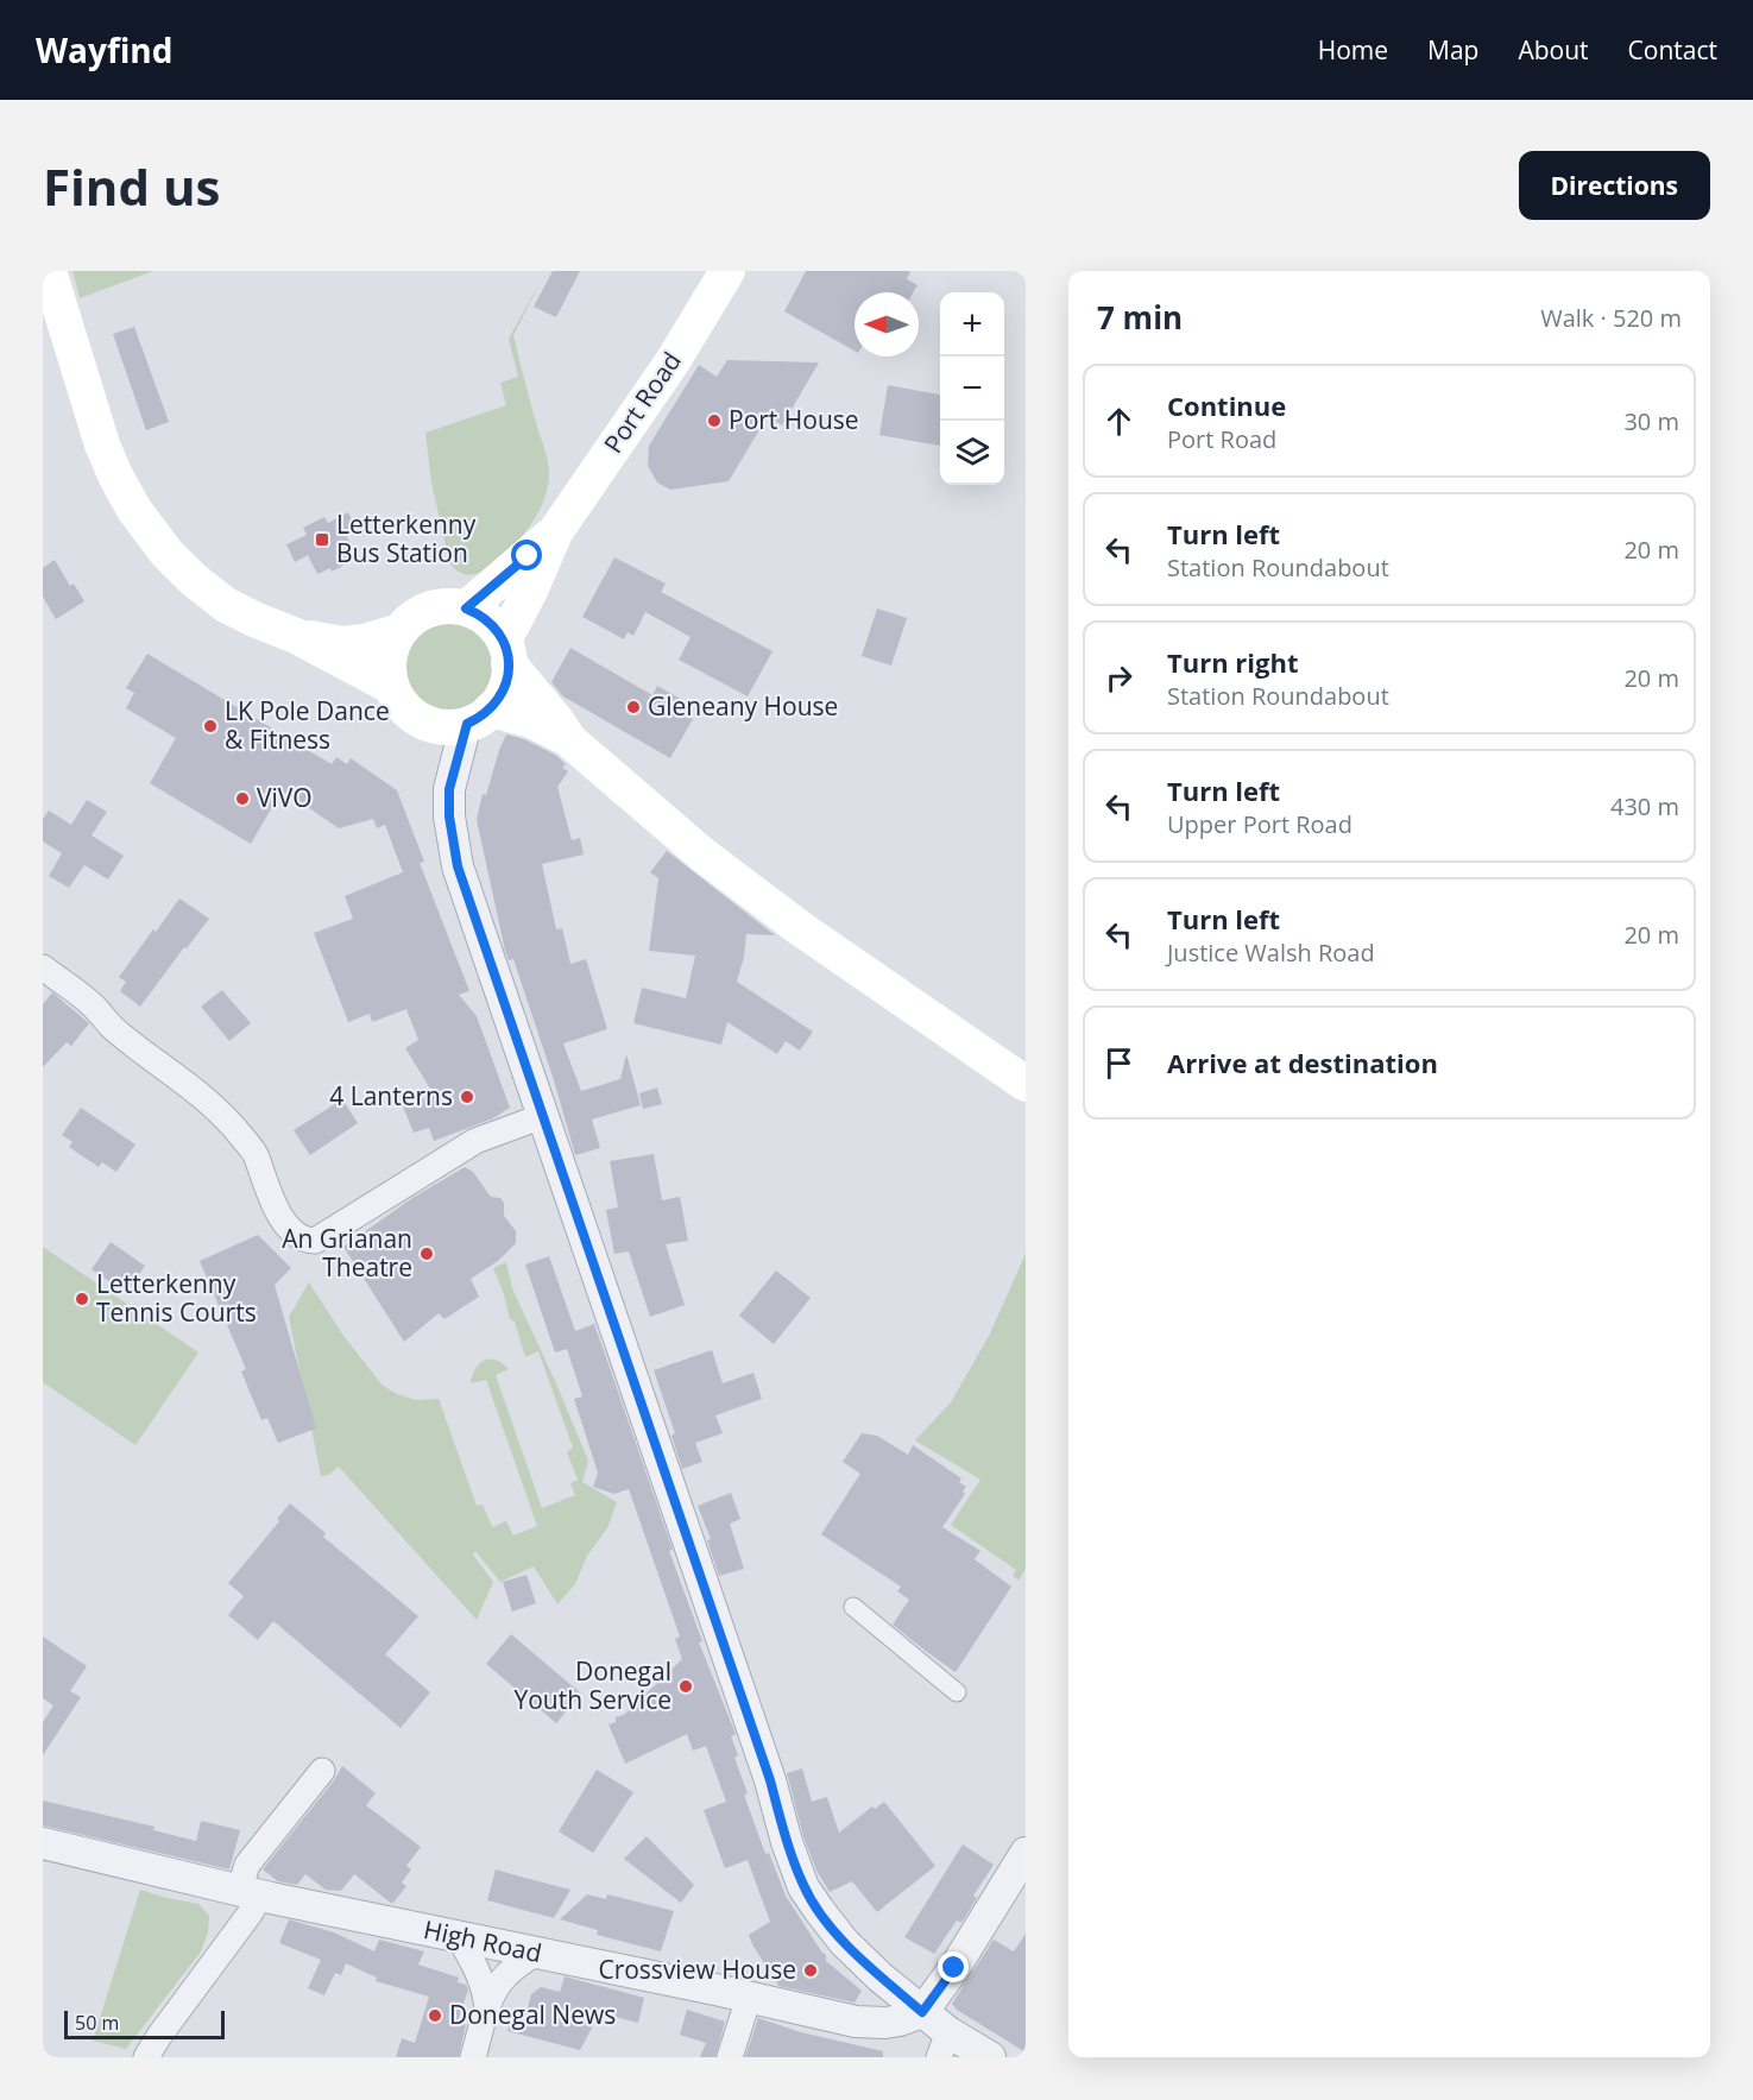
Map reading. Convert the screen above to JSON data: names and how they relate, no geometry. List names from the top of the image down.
{
  "streets": {
    "main road": ["Port Road"],
    "street": ["High Road"]
  },
  "places": {
    "other": [
      "Port House",
      "Gleneany House",
      "LK Pole Dance & Fitness",
      "ViVO",
      "4 Lanterns",
      "An Grianan Theatre",
      "Letterkenny Tennis Courts",
      "Donegal Youth Service",
      "Crossview House",
      "Donegal News"
    ],
    "transit": ["Letterkenny Bus Station"]
  },
  "scale_bar": "50 m",
  "north": "left",
  "page": {
    "header": "Wayfind",
    "nav": [
      "Home",
      "Map",
      "About",
      "Contact"
    ],
    "buttons": "Directions",
    "title": "Find us",
    "heading": ["7 min", "Walk · 520 m"],
    "map_buttons": ["+", "−"],
    "list": [
      ["Continue", "Port Road", "30 m"],
      ["Turn left", "Station Roundabout", "20 m"],
      ["Turn right", "Station Roundabout", "20 m"],
      ["Turn left", "Upper Port Road", "430 m"],
      ["Turn left", "Justice Walsh Road", "20 m"],
      "Arrive at destination"
    ],
    "scale": "50 m"
  }
}
